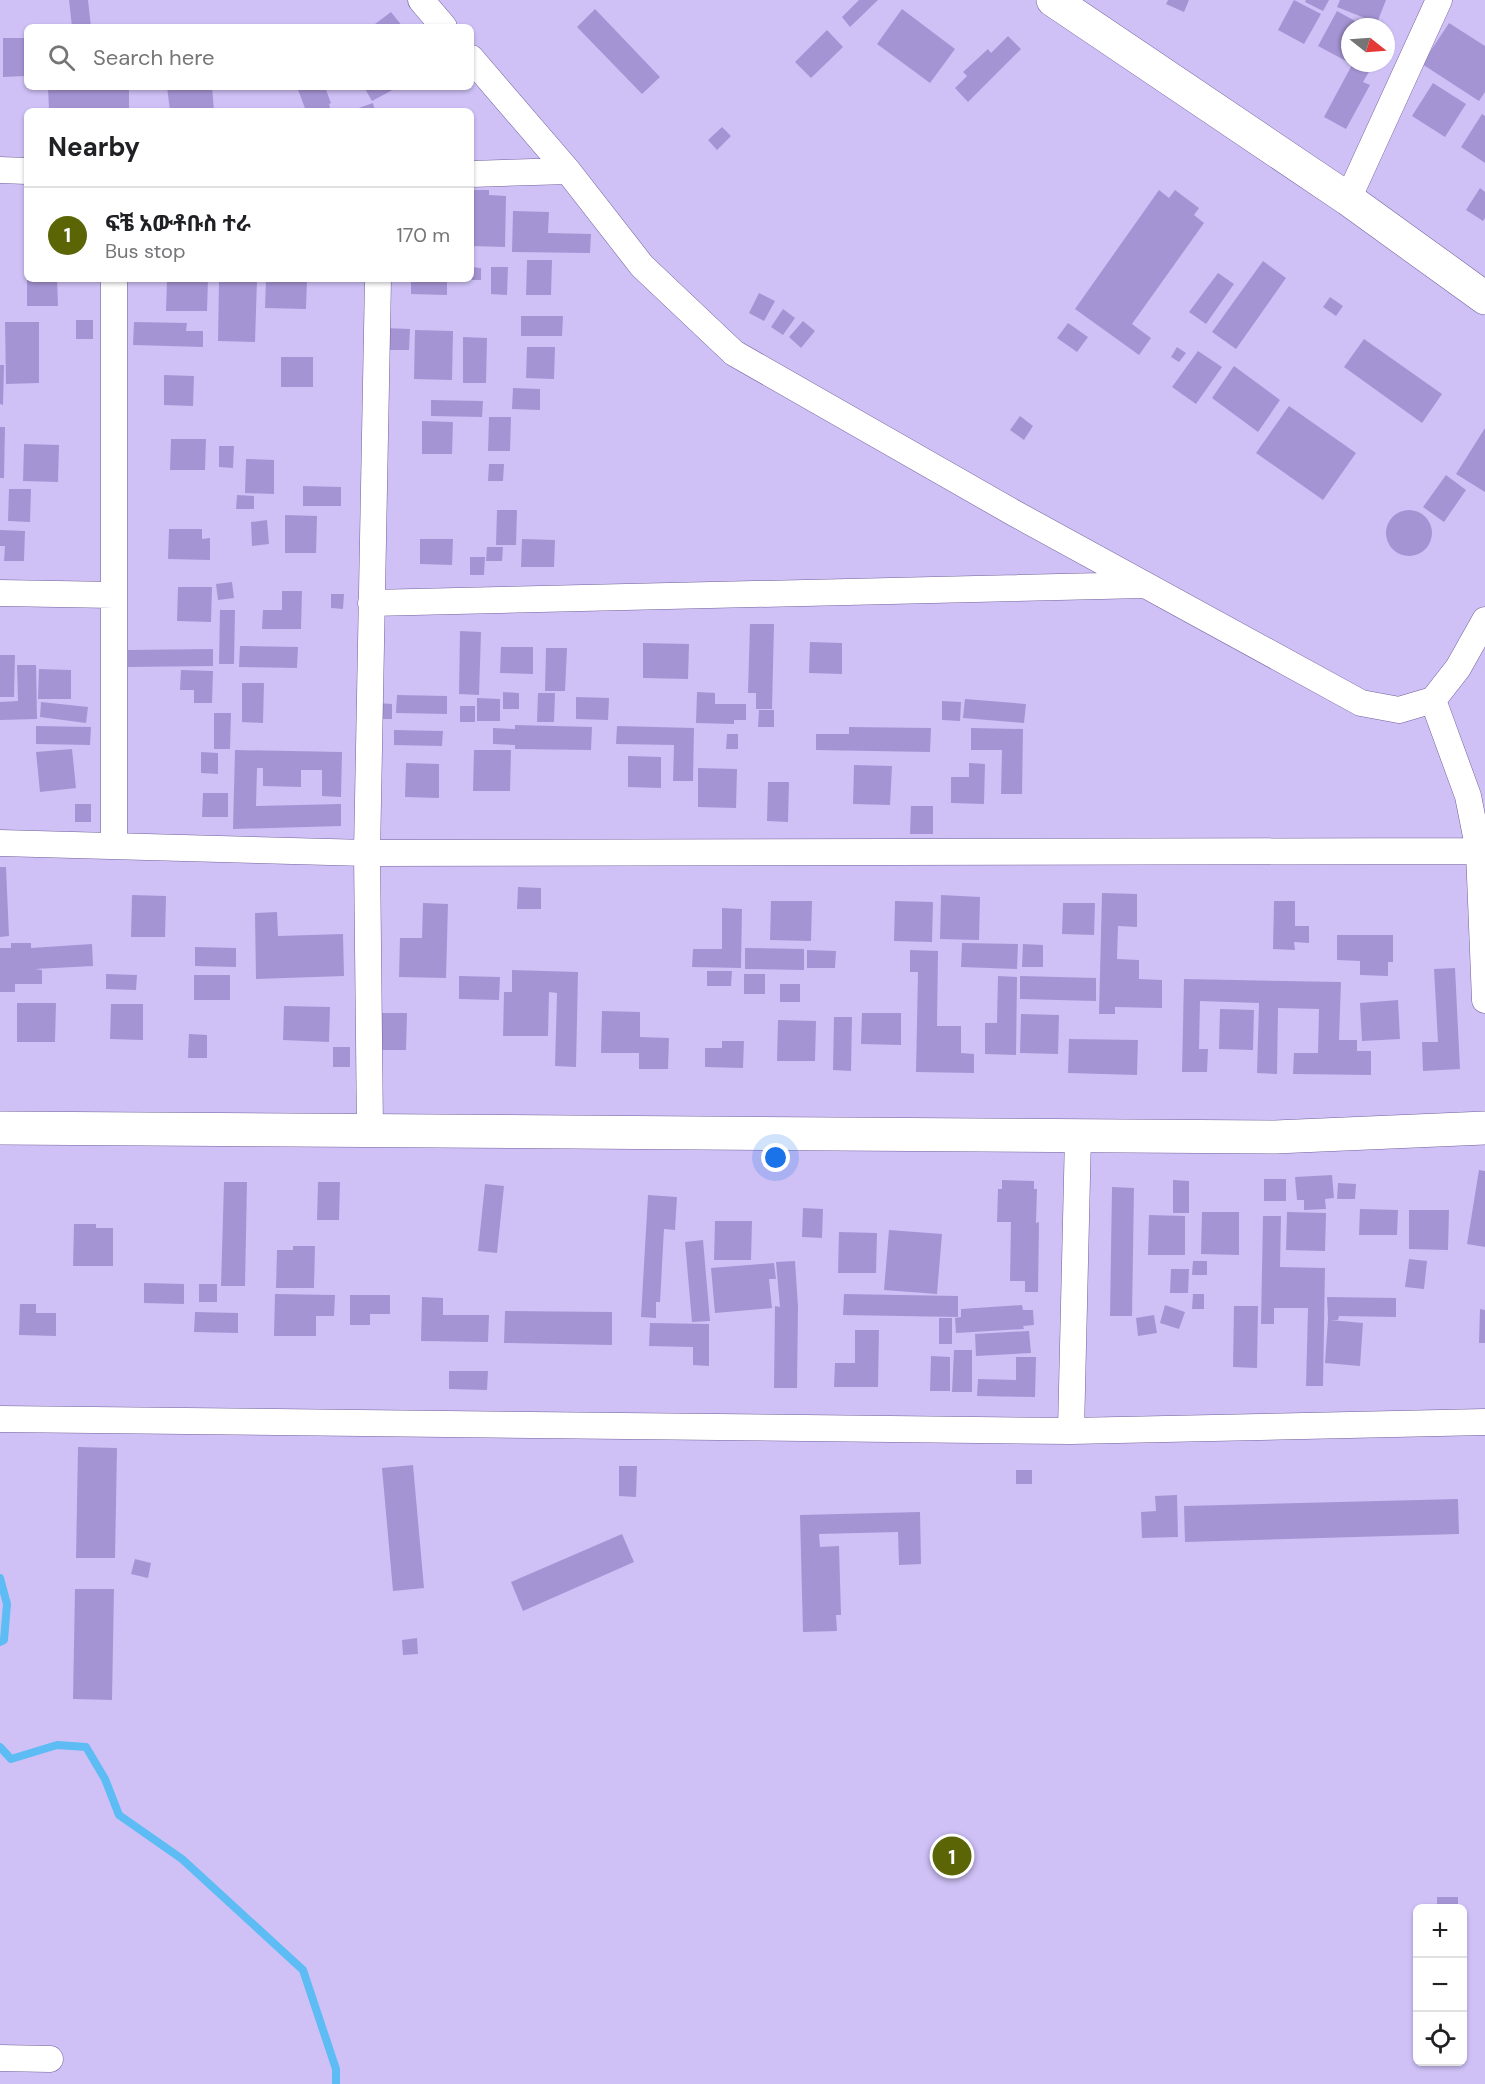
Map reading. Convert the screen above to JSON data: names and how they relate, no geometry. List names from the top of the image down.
{
  "north": "right",
  "page": {
    "search": "Search here",
    "heading": "Nearby",
    "list": [
      {
        "mark": "1",
        "name": "ፍቼ አውቶቡስ ተራ",
        "note": "Bus stop",
        "value": "170 m"
      }
    ],
    "pins": "1",
    "map_buttons": ["+", "−"]
  }
}
